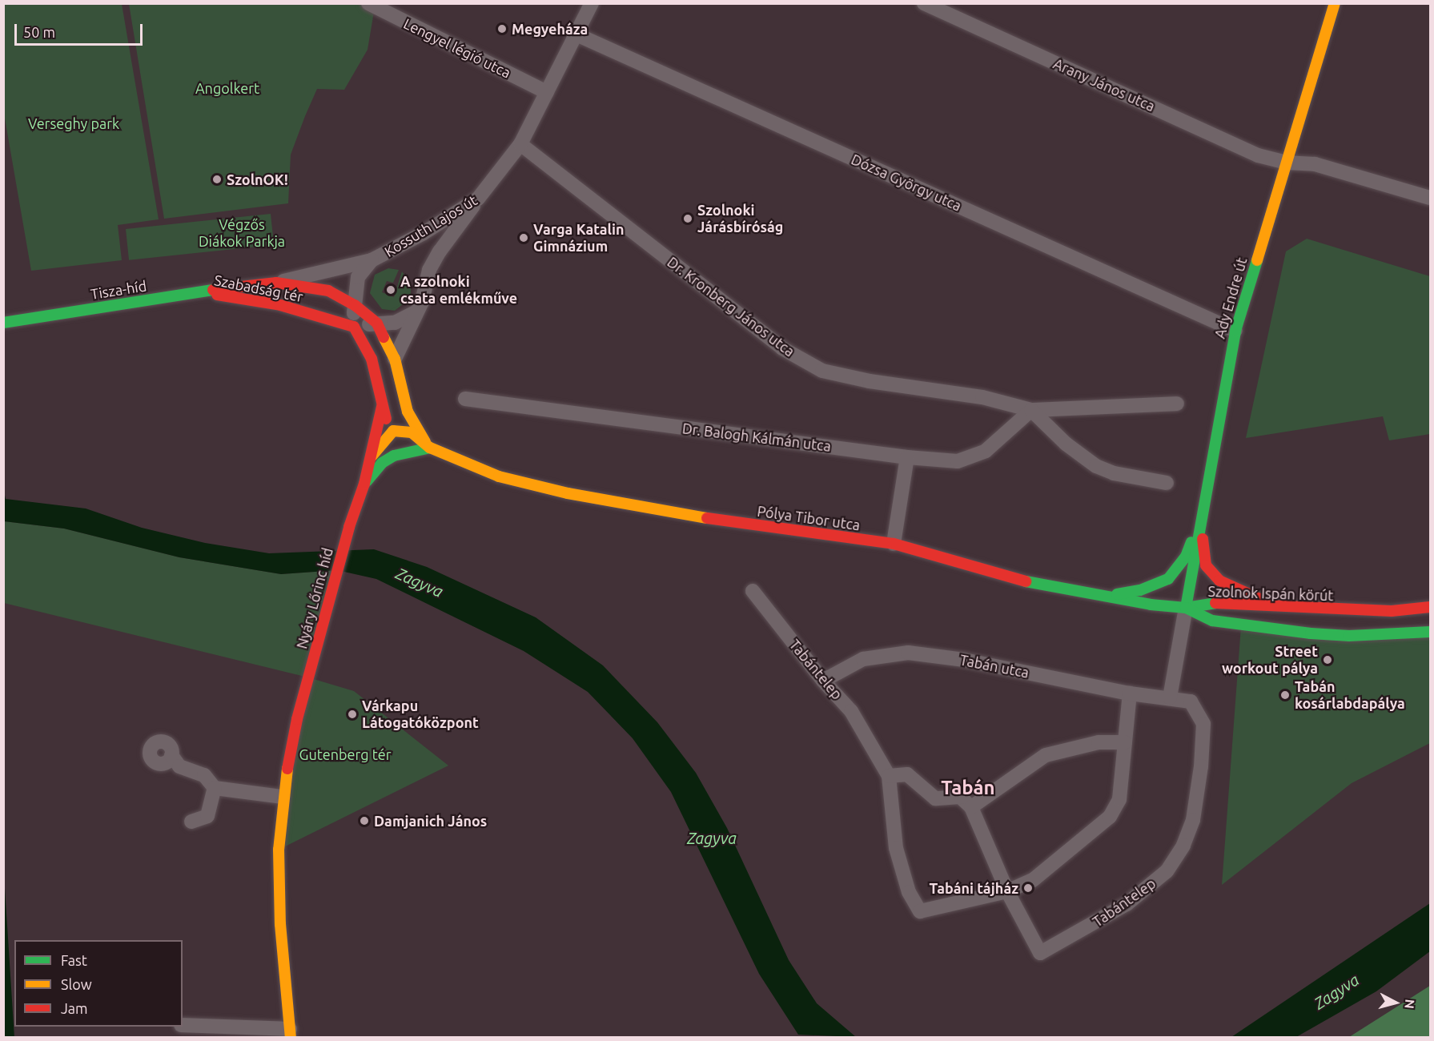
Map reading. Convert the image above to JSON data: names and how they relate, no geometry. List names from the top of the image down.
{
  "streets": {
    "street": [
      "Lengyel légió utca",
      "Arany János utca",
      "Dózsa György utca",
      "Kossuth Lajos út",
      "Szabadság tér",
      "Tisza-híd",
      "Ady Endre út",
      "Dr. Kronberg János utca",
      "Dr. Balogh Kálmán utca",
      "Pólya Tibor utca",
      "Szolnok Ispán körút",
      "Nyáry Lőrinc híd",
      "Tabán utca",
      "Tabántelep"
    ]
  },
  "crossings": [
    ["Lengyel légió utca", "Kossuth Lajos út"],
    ["Arany János utca", "Ady Endre út"],
    ["Dózsa György utca", "Kossuth Lajos út"],
    ["Dózsa György utca", "Ady Endre út"],
    ["Kossuth Lajos út", "Szabadság tér"],
    ["Kossuth Lajos út", "Dr. Kronberg János utca"],
    ["Szabadság tér", "Tisza-híd"],
    ["Szabadság tér", "Pólya Tibor utca"],
    ["Ady Endre út", "Pólya Tibor utca"],
    ["Ady Endre út", "Szolnok Ispán körút"],
    ["Dr. Kronberg János utca", "Dr. Balogh Kálmán utca"],
    ["Pólya Tibor utca", "Szolnok Ispán körút"],
    ["Tabán utca", "Tabántelep"]
  ],
  "districts": ["Tabán"],
  "water": ["Zagyva"],
  "parks": [
    "Angolkert",
    "Verseghy park",
    "Végzős Diákok Parkja",
    "Gutenberg tér"
  ],
  "places": [
    "Megyeháza",
    "SzolnOK!",
    "Szolnoki Járásbíróság",
    "Varga Katalin Gimnázium",
    "A szolnoki csata emlékműve",
    "Street workout pálya",
    "Tabán kosárlabdapálya",
    "Várkapu Látogatóközpont",
    "Damjanich János",
    "Tabáni tájház"
  ],
  "legend": ["Fast", "Slow", "Jam"],
  "scale_bar": "50 m",
  "north": "right"
}
